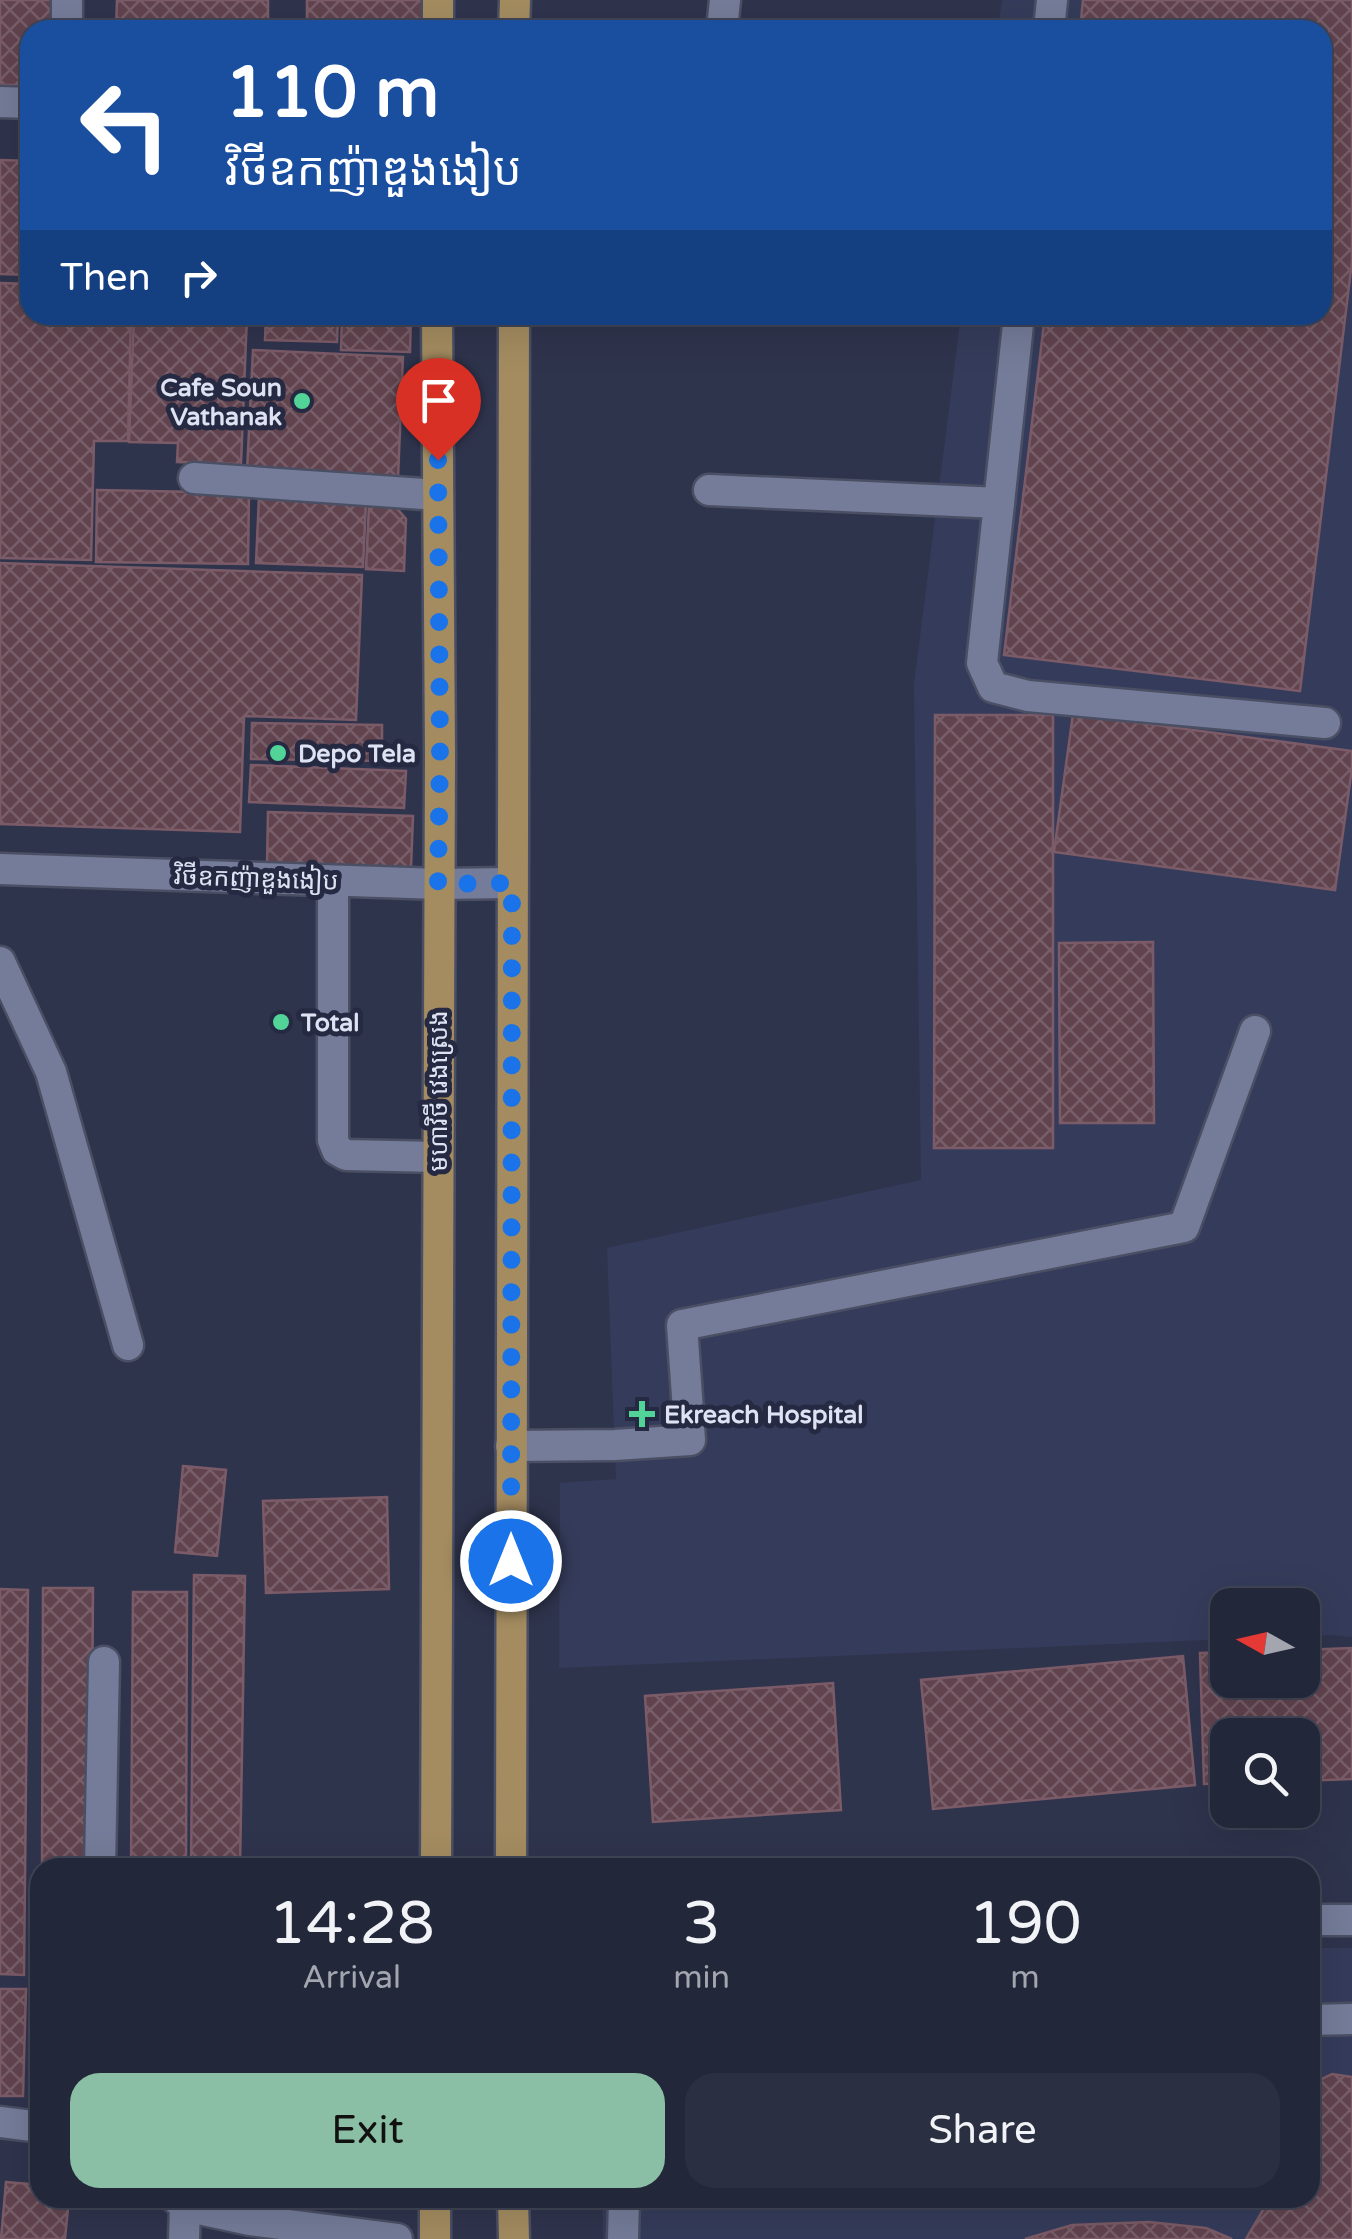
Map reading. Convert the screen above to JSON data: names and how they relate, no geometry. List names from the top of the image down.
{
  "streets": {
    "main road": ["មហាវិថី វេងស្រេង"],
    "street": ["វិថីឧកញ៉ាឌួងងៀប"]
  },
  "crossings": [
    ["វិថីឧកញ៉ាឌួងងៀប", "មហាវិថី វេងស្រេង"]
  ],
  "places": {
    "other": ["Cafe Soun Vathanak", "Depo Tela", "Total"],
    "health": ["Ekreach Hospital"]
  },
  "north": "left",
  "page": {
    "turn": ["110 m", "វិថីឧកញ៉ាឌួងងៀប"],
    "then": "Then",
    "eta": [
      "14:28",
      "Arrival",
      "3",
      "min",
      "190",
      "m"
    ],
    "buttons": ["Exit", "Share"]
  }
}
